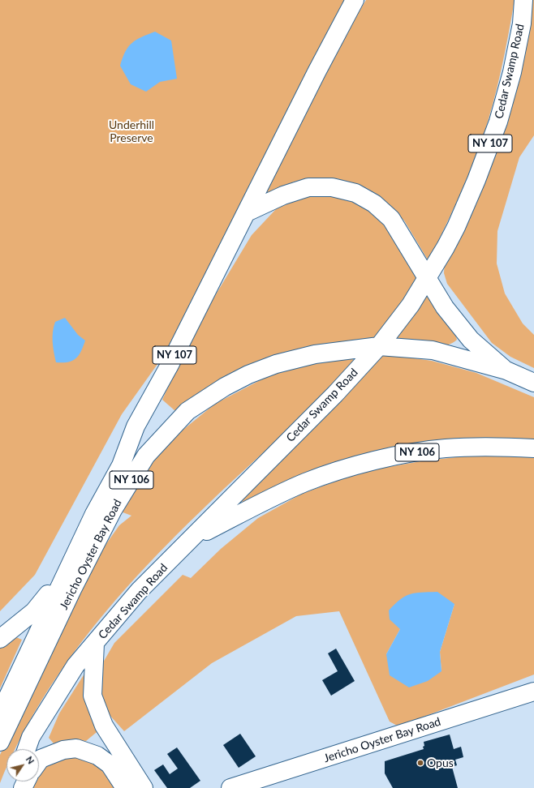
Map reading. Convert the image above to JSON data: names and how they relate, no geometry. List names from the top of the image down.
{
  "streets": {
    "main road": [
      "Cedar Swamp Road",
      "NY 107",
      "NY 106",
      "Jericho Oyster Bay Road"
    ]
  },
  "crossings": [
    ["Cedar Swamp Road", "NY 106"],
    ["Cedar Swamp Road", "Jericho Oyster Bay Road"]
  ],
  "parks": ["Underhill Preserve"],
  "places": ["Opus"],
  "north": "top right"
}
